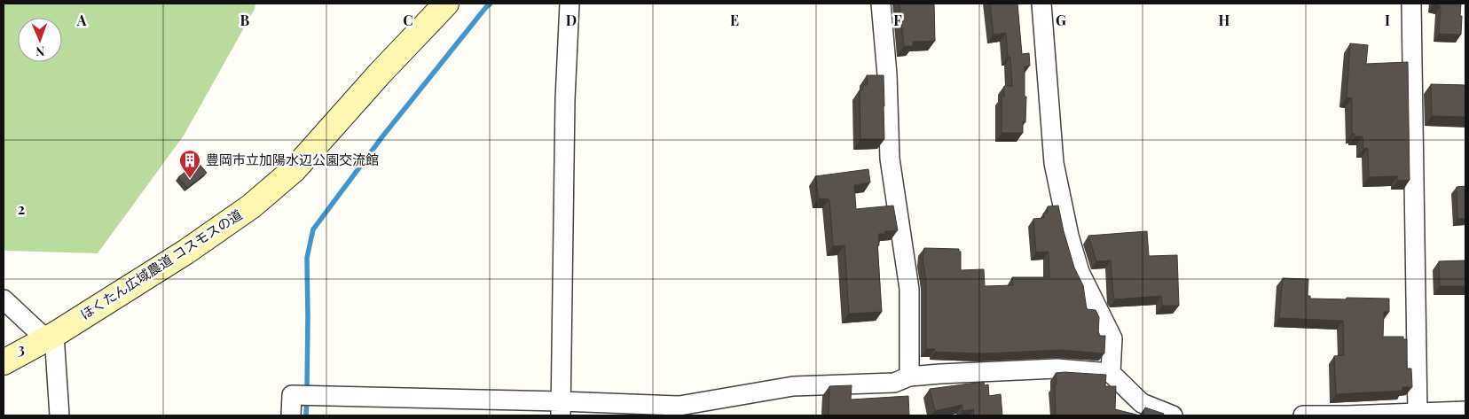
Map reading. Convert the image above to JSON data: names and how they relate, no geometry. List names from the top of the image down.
{
  "streets": {
    "street": ["ほくたん広域農道 コスモスの道"]
  },
  "places": {
    "building": ["豊岡市立加陽水辺公園交流館"]
  },
  "north": "bottom",
  "grid": {
    "columns": [
      "A",
      "B",
      "C",
      "D",
      "E",
      "F",
      "G",
      "H",
      "I"
    ],
    "rows": ["2", "3"]
  }
}
